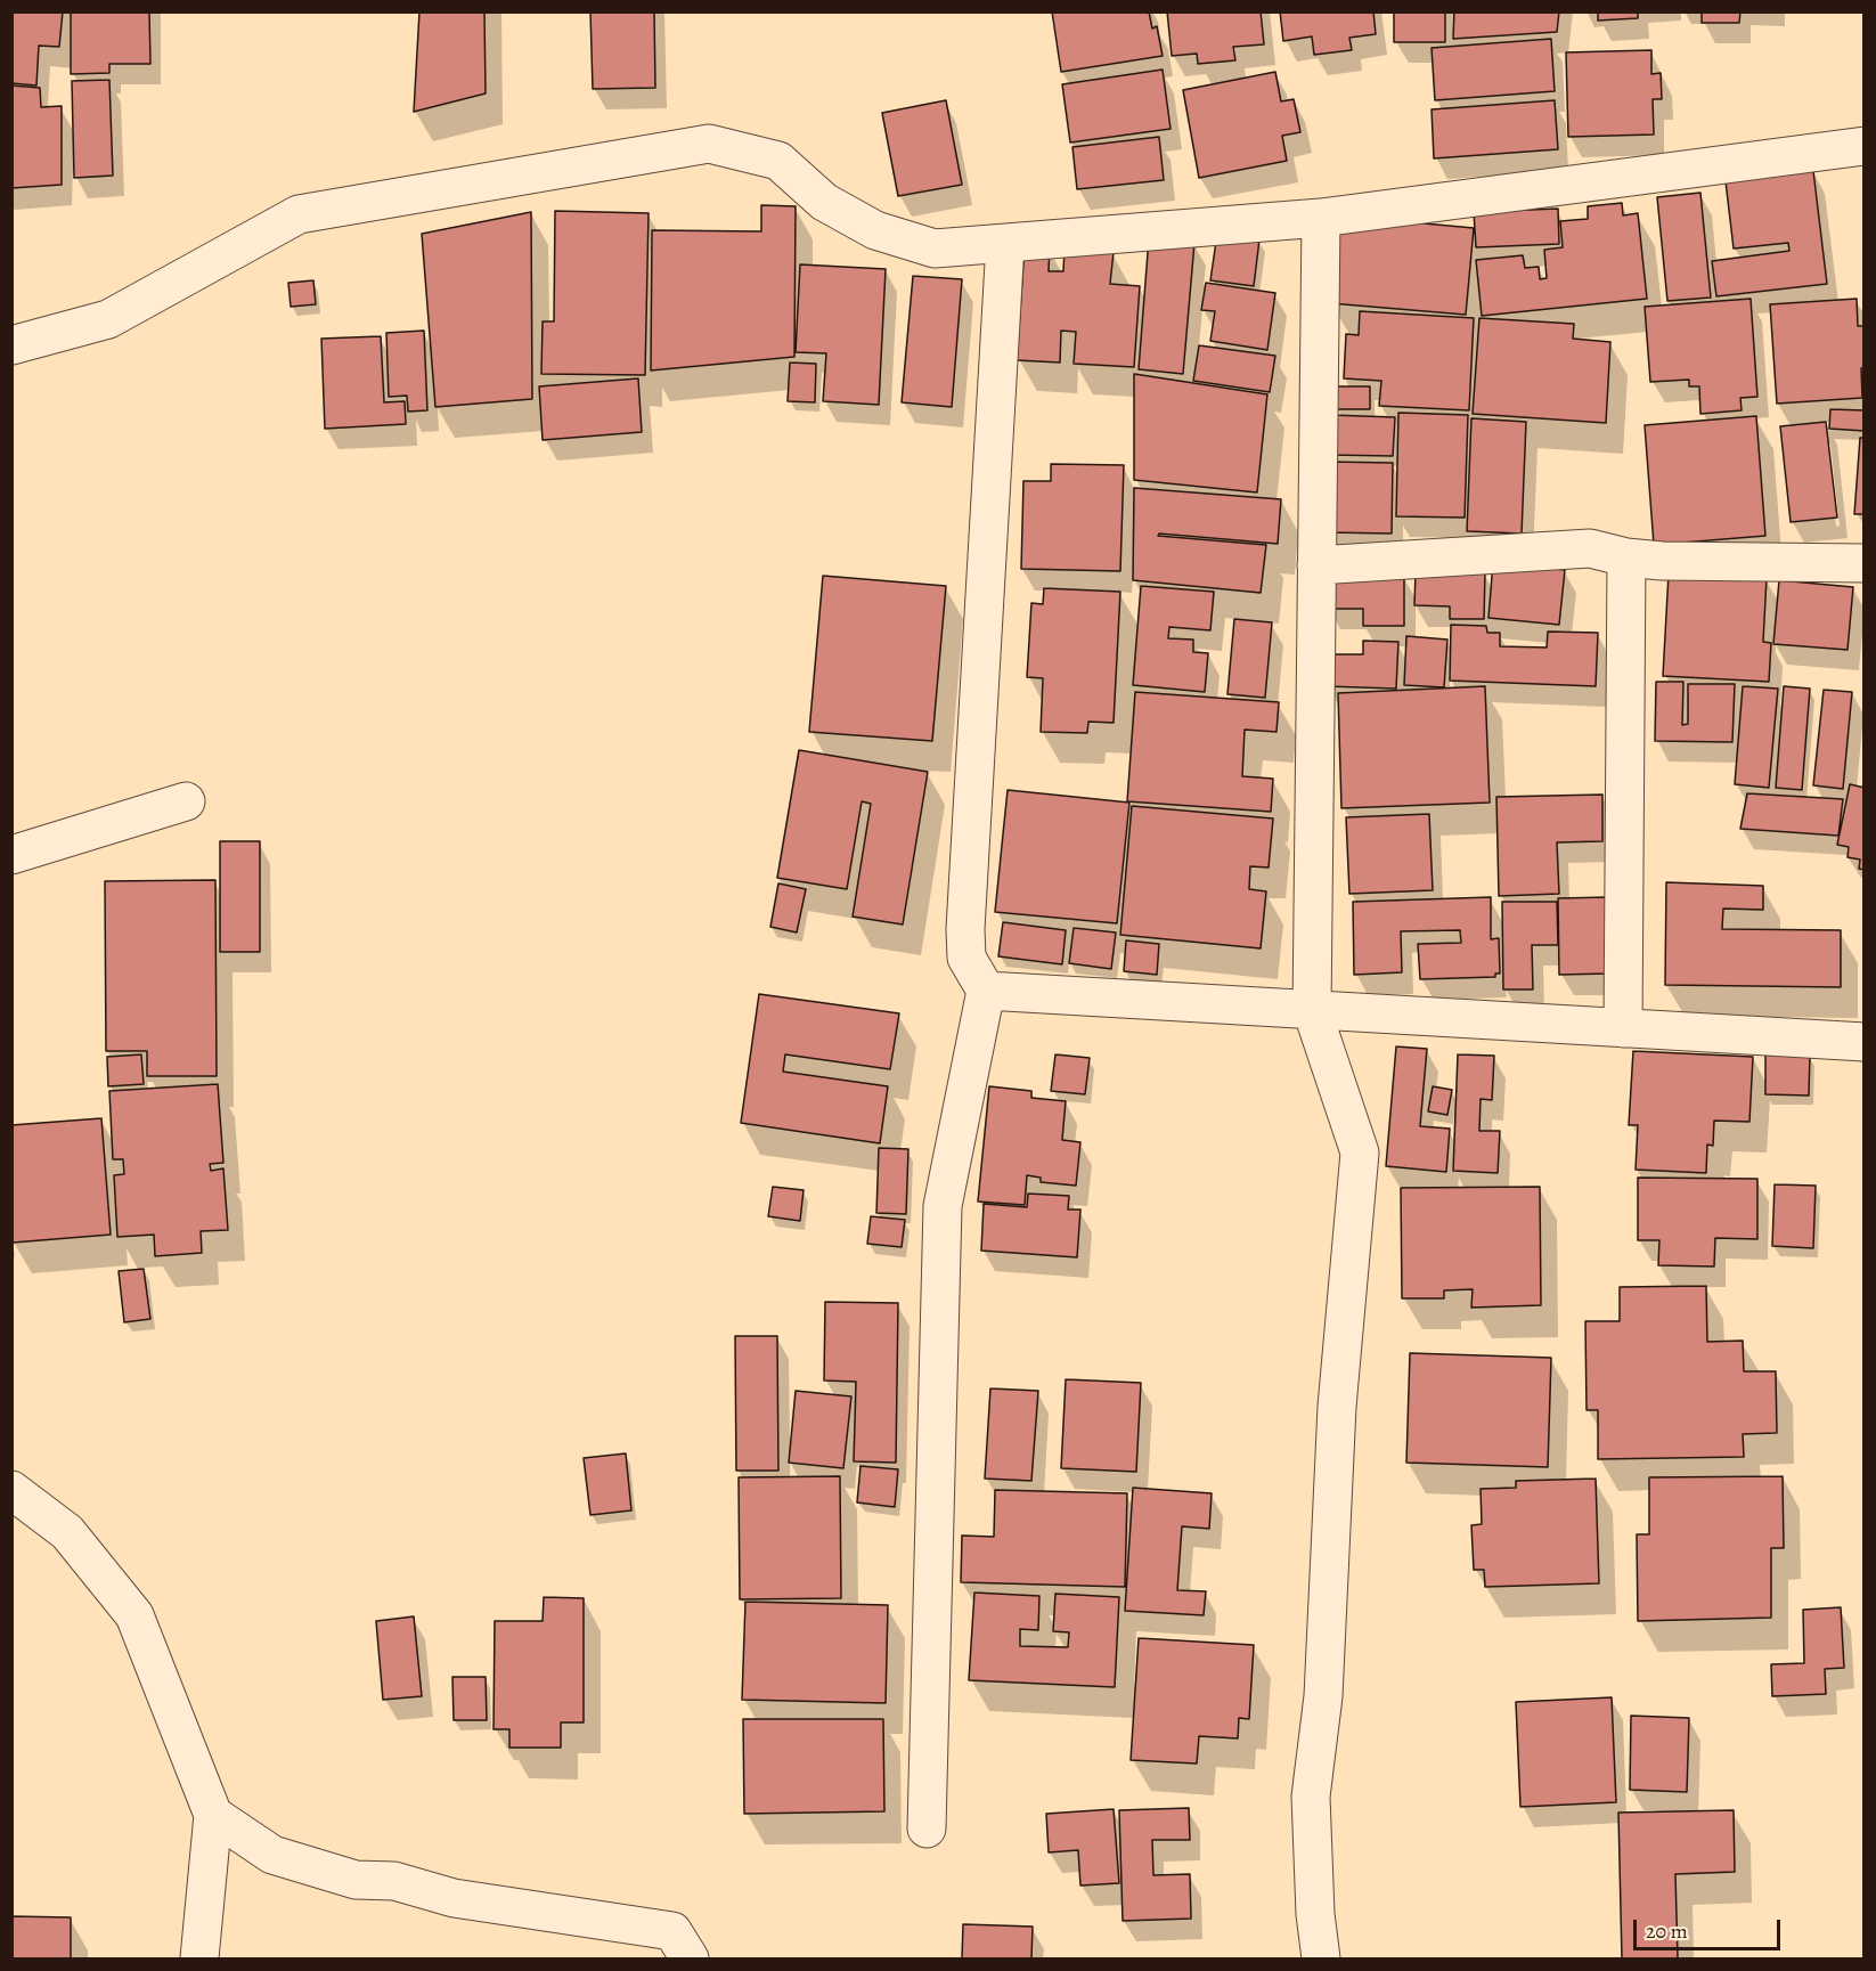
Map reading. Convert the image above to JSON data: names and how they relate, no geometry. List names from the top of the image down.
{
  "scale_bar": "20 m"
}
